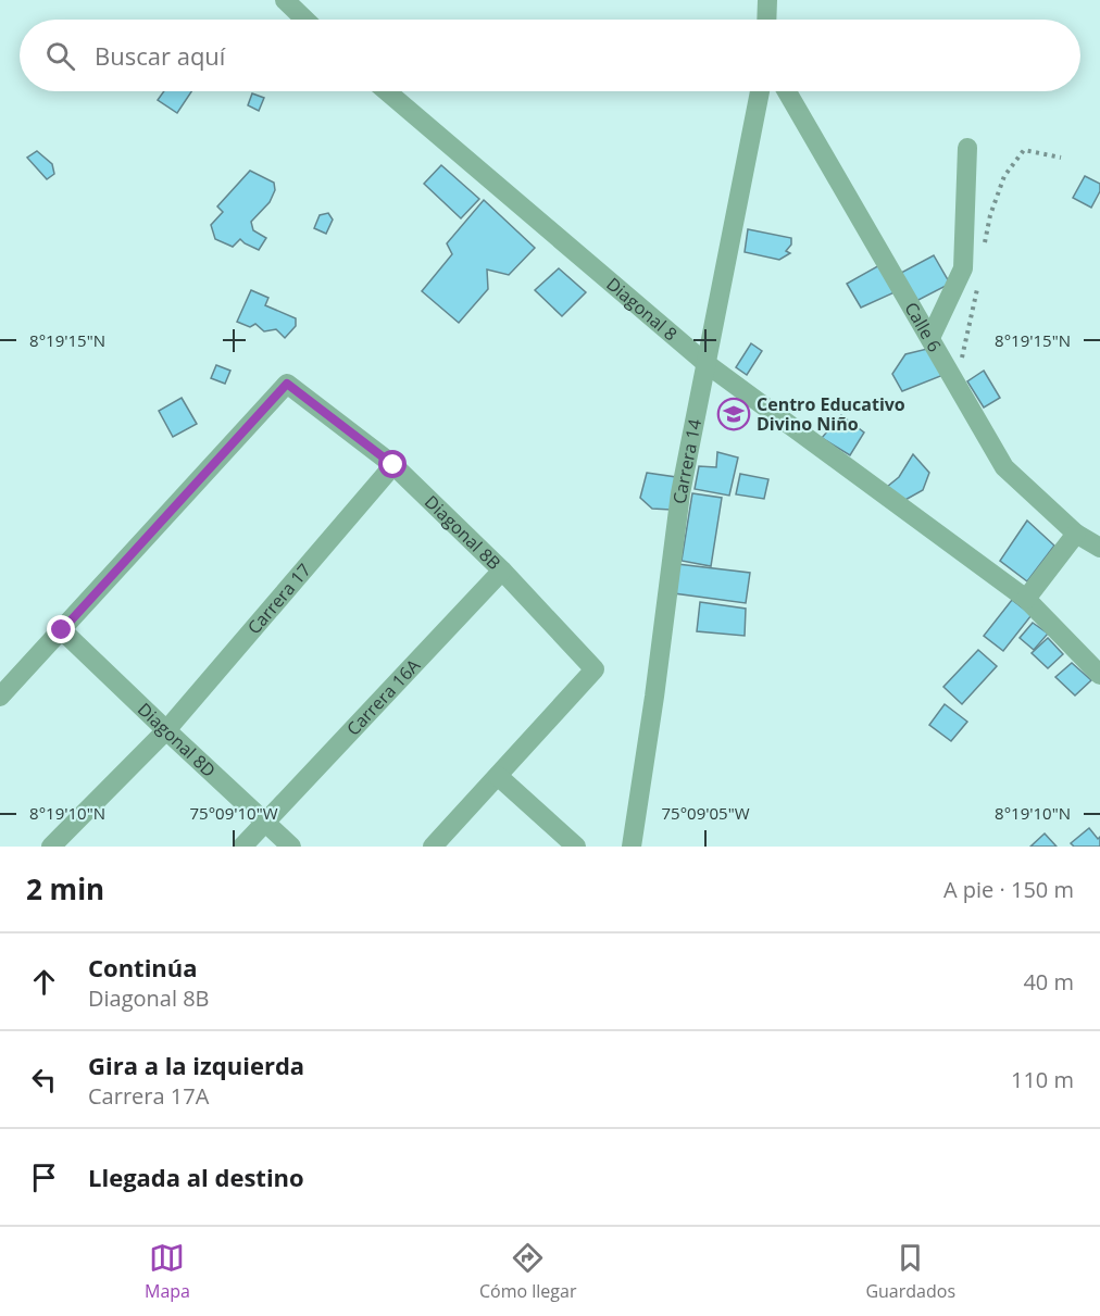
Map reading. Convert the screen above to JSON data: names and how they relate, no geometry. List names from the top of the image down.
{
  "streets": {
    "street": [
      "Diagonal 8",
      "Calle 6",
      "Carrera 14",
      "Diagonal 8B",
      "Carrera 17",
      "Carrera 16A",
      "Diagonal 8D"
    ]
  },
  "crossings": [
    ["Diagonal 8", "Carrera 14"],
    ["Diagonal 8B", "Carrera 17"],
    ["Diagonal 8B", "Carrera 16A"],
    ["Diagonal 8B", "Diagonal 8D"],
    ["Carrera 17", "Diagonal 8D"],
    ["Carrera 16A", "Diagonal 8D"]
  ],
  "places": {
    "school or university": ["Centro Educativo Divino Niño"]
  },
  "page": {
    "search": "Buscar aquí",
    "heading": ["2 min", "A pie · 150 m"],
    "list": [
      ["Continúa", "Diagonal 8B", "40 m"],
      ["Gira a la izquierda", "Carrera 17A", "110 m"],
      "Llegada al destino"
    ],
    "nav": ["Mapa", "Cómo llegar", "Guardados"]
  },
  "coordinates": [
    "8°19'15\"N",
    "8°19'10\"N",
    "75°09'10\"W",
    "75°09'05\"W"
  ]
}
